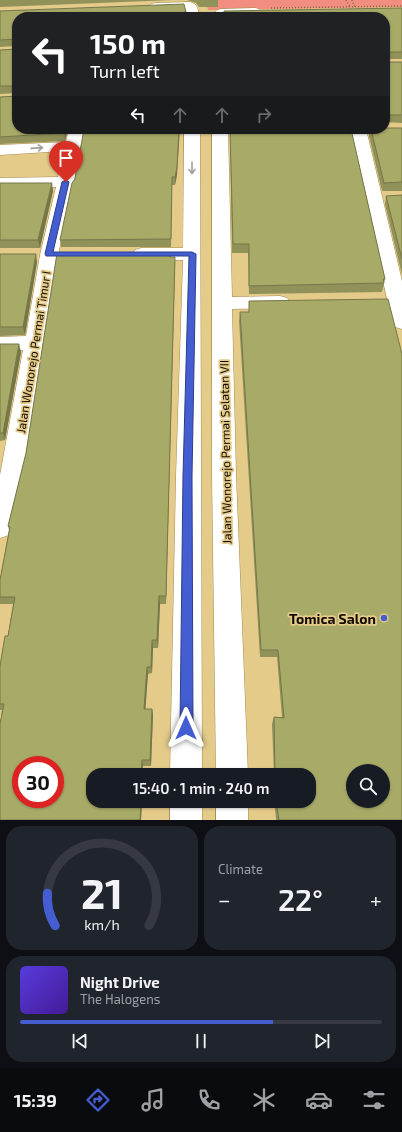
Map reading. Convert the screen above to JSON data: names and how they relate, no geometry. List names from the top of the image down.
{
  "streets": {
    "street": ["Jalan Wonorejo Permai Timur I", "Jalan Wonorejo Permai Selatan VII"]
  },
  "places": ["Tomica Salon"],
  "page": {
    "turn": ["150 m", "Turn left"],
    "limit": "30",
    "trip": "15:40 · 1 min · 240 m",
    "tile": "Climate",
    "heat": ["−", "22°", "+"],
    "song": ["Night Drive", "The Halogens"],
    "tabs": "15:39",
    "gauge": ["21", "km/h"]
  }
}
